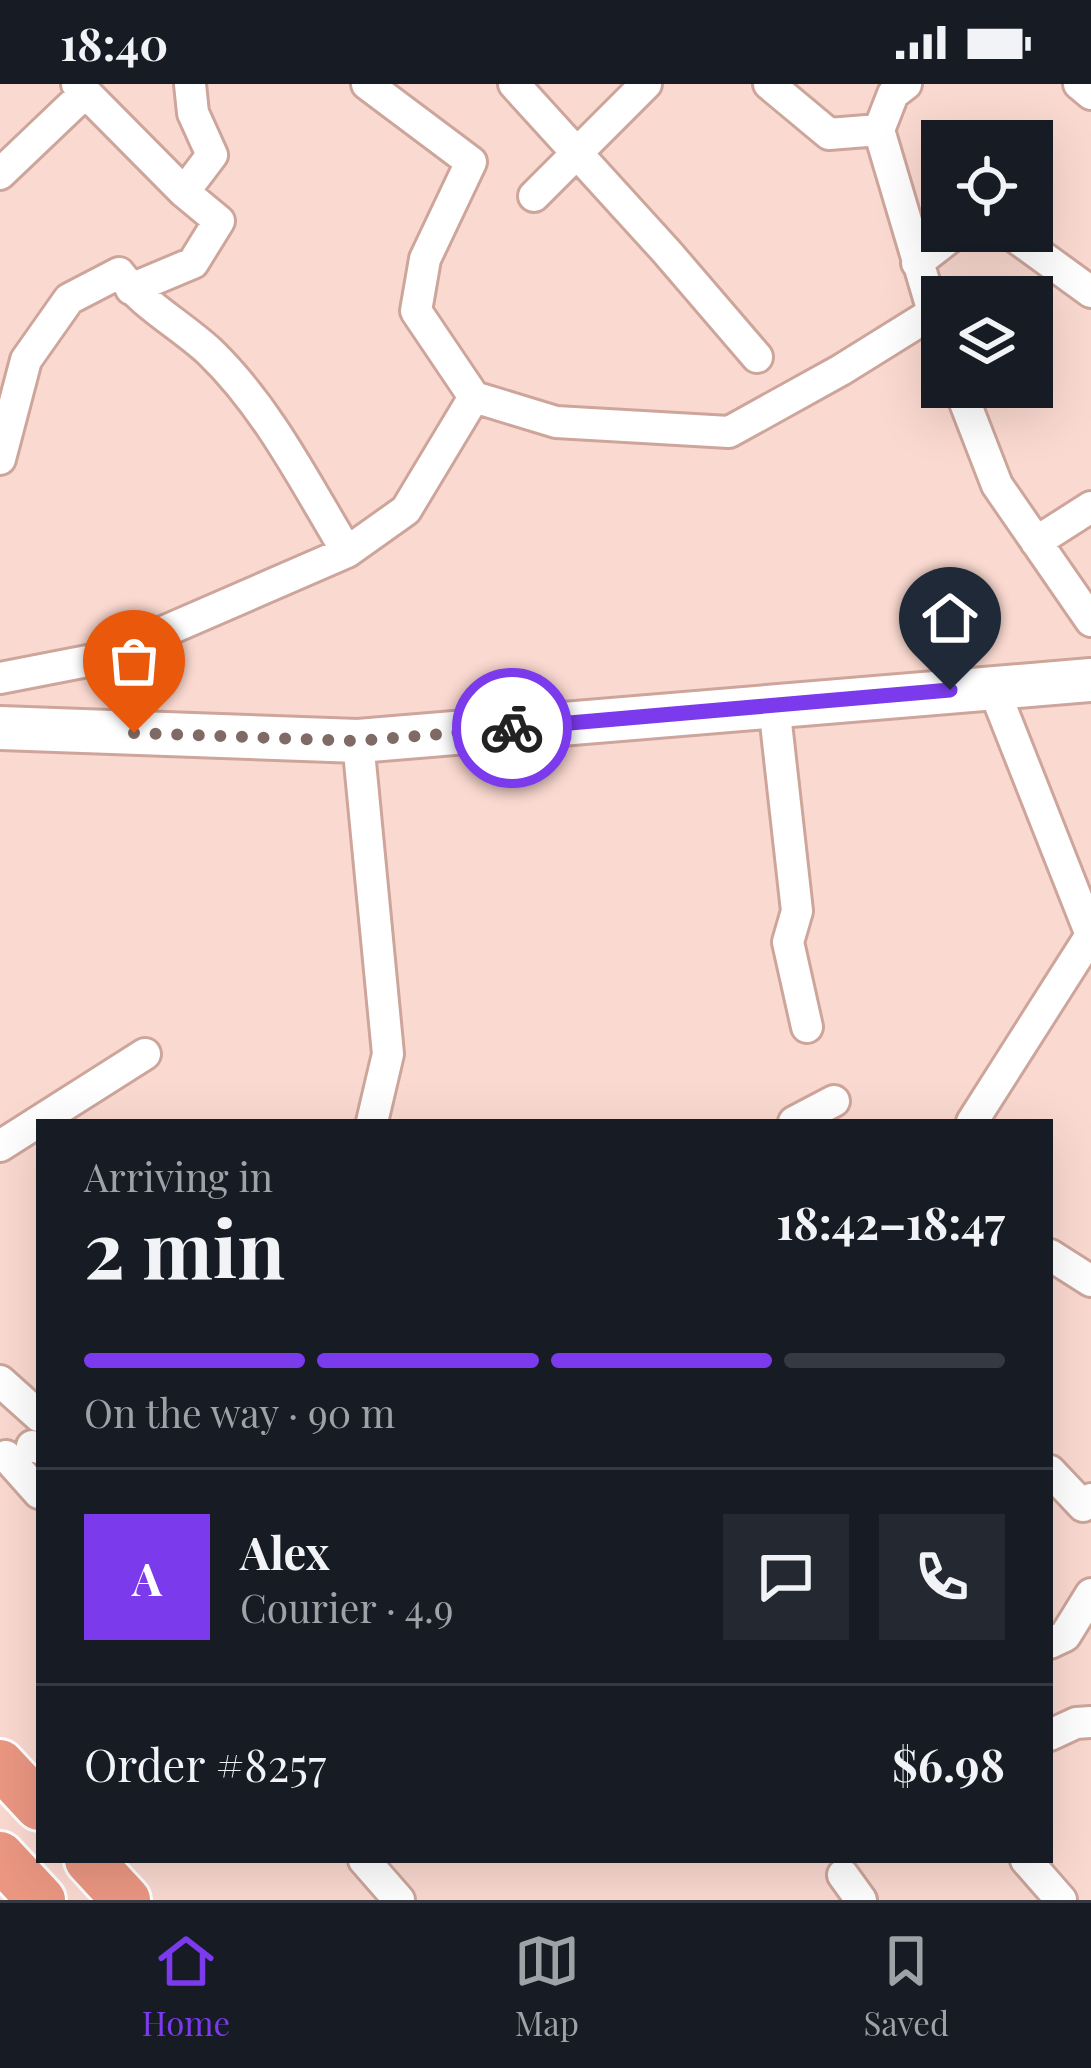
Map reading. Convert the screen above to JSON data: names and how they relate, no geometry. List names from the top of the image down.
{
  "page": {
    "status": "18:40",
    "heading": ["2 min", "Arriving in", "18:42–18:47"],
    "panel": [
      "Alex",
      "Courier · 4.9",
      "Order #8257",
      "$6.98"
    ],
    "bar": "On the way · 90 m",
    "round": "A",
    "tabs": ["Home", "Map", "Saved"]
  }
}
